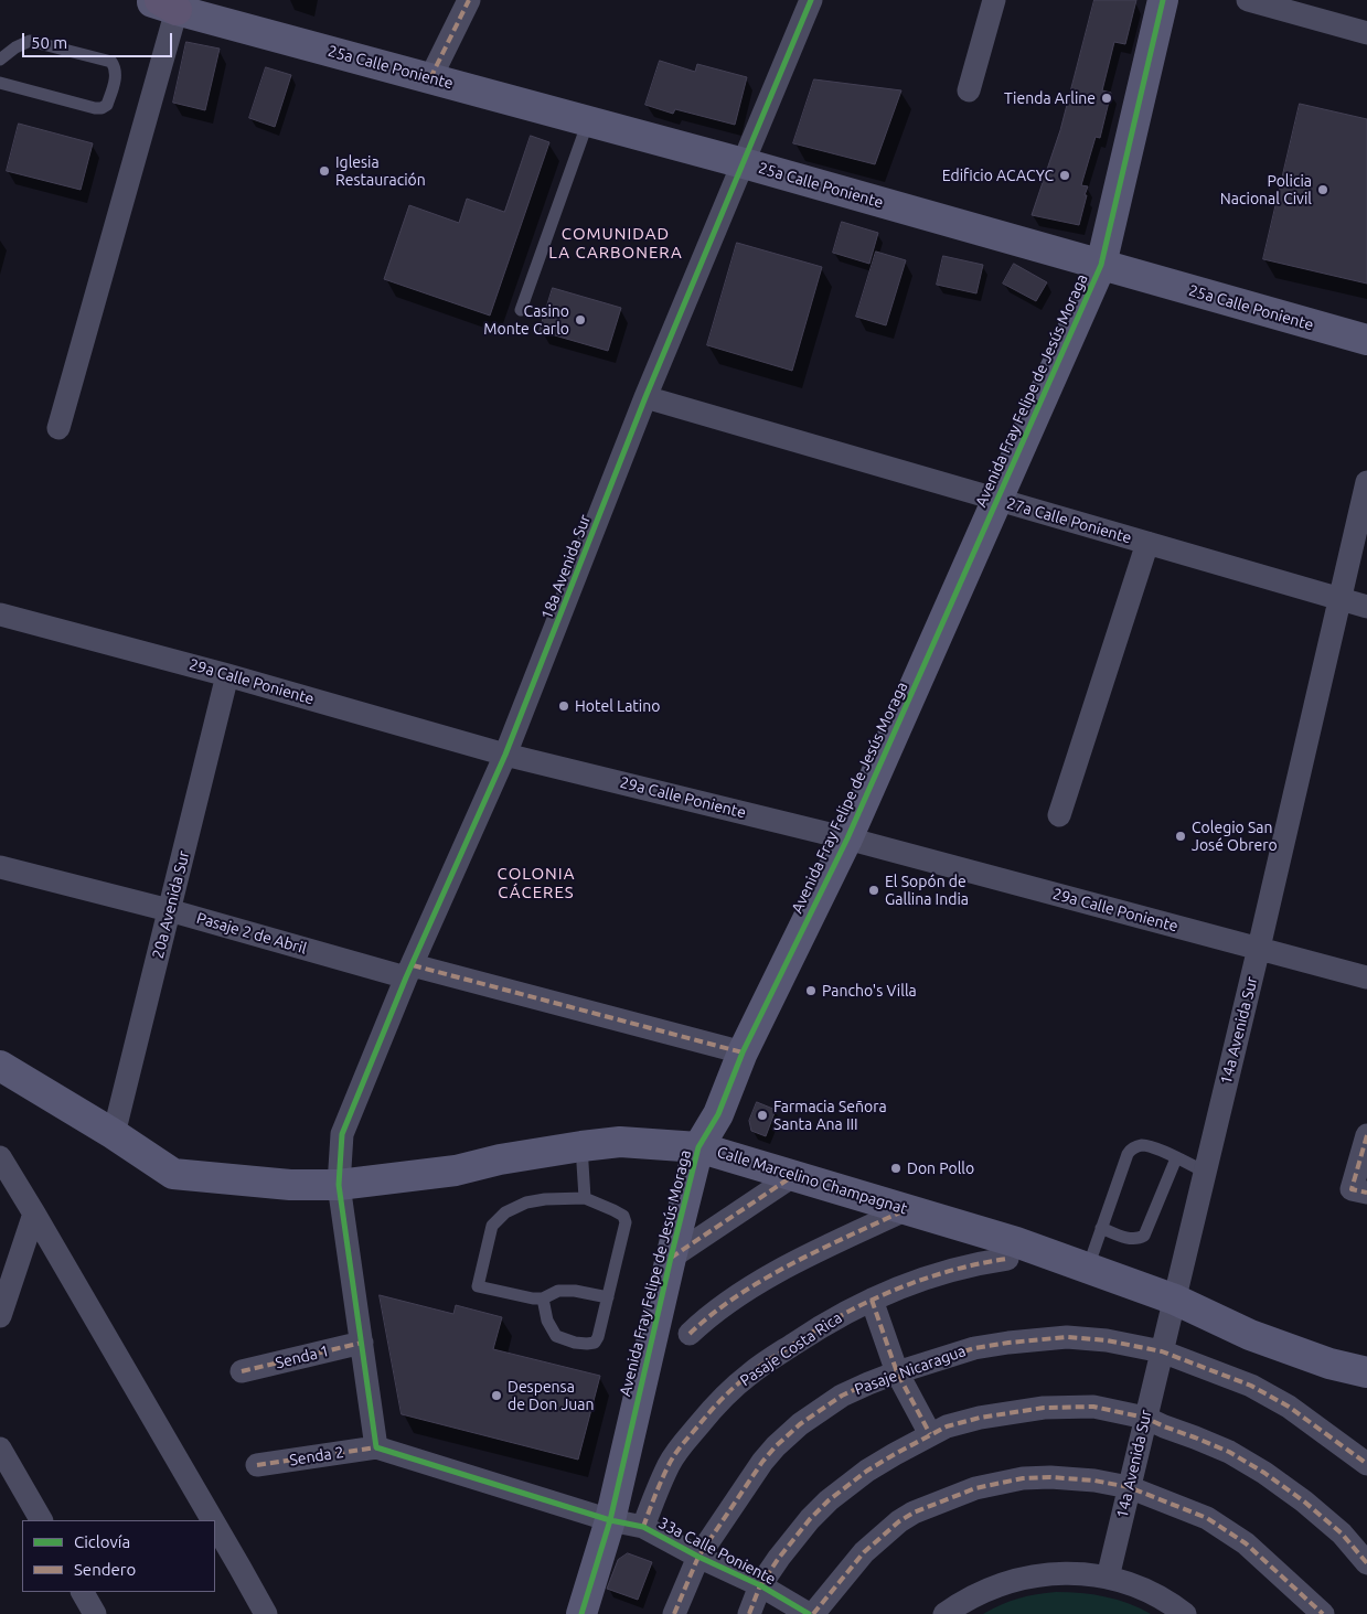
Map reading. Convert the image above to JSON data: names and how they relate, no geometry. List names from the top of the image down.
{
  "streets": {
    "street": [
      "25a Calle Poniente",
      "Avenida Fray Felipe de Jesús Moraga",
      "27a Calle Poniente",
      "18a Avenida Sur",
      "29a Calle Poniente",
      "20a Avenida Sur",
      "Pasaje 2 de Abril",
      "14a Avenida Sur",
      "Calle Marcelino Champagnat",
      "Pasaje Costa Rica",
      "Senda 1",
      "Pasaje Nicaragua",
      "Senda 2",
      "33a Calle Poniente"
    ]
  },
  "crossings": [
    ["25a Calle Poniente", "Avenida Fray Felipe de Jesús Moraga"],
    ["25a Calle Poniente", "18a Avenida Sur"],
    ["Avenida Fray Felipe de Jesús Moraga", "27a Calle Poniente"],
    ["Avenida Fray Felipe de Jesús Moraga", "29a Calle Poniente"],
    ["Avenida Fray Felipe de Jesús Moraga", "Pasaje 2 de Abril"],
    ["Avenida Fray Felipe de Jesús Moraga", "Calle Marcelino Champagnat"],
    ["Avenida Fray Felipe de Jesús Moraga", "33a Calle Poniente"],
    ["27a Calle Poniente", "18a Avenida Sur"],
    ["27a Calle Poniente", "14a Avenida Sur"],
    ["18a Avenida Sur", "29a Calle Poniente"],
    ["18a Avenida Sur", "Pasaje 2 de Abril"],
    ["18a Avenida Sur", "Calle Marcelino Champagnat"],
    ["18a Avenida Sur", "Senda 1"],
    ["18a Avenida Sur", "Senda 2"],
    ["18a Avenida Sur", "33a Calle Poniente"],
    ["29a Calle Poniente", "20a Avenida Sur"],
    ["29a Calle Poniente", "14a Avenida Sur"],
    ["20a Avenida Sur", "Pasaje 2 de Abril"],
    ["20a Avenida Sur", "Calle Marcelino Champagnat"],
    ["14a Avenida Sur", "Calle Marcelino Champagnat"],
    ["14a Avenida Sur", "Pasaje Nicaragua"],
    ["Pasaje Costa Rica", "33a Calle Poniente"],
    ["Pasaje Nicaragua", "33a Calle Poniente"],
    ["Senda 2", "33a Calle Poniente"]
  ],
  "districts": ["COMUNIDAD LA CARBONERA", "COLONIA CÁCERES"],
  "places": [
    "Tienda Arline",
    "Iglesia Restauración",
    "Edificio ACACYC",
    "Policia Nacional Civil",
    "Casino Monte Carlo",
    "Hotel Latino",
    "Colegio San José Obrero",
    "El Sopón de Gallina India",
    "Pancho's Villa",
    "Farmacia Señora Santa Ana III",
    "Don Pollo",
    "Despensa de Don Juan"
  ],
  "legend": ["Ciclovía", "Sendero"],
  "scale_bar": "50 m"
}
